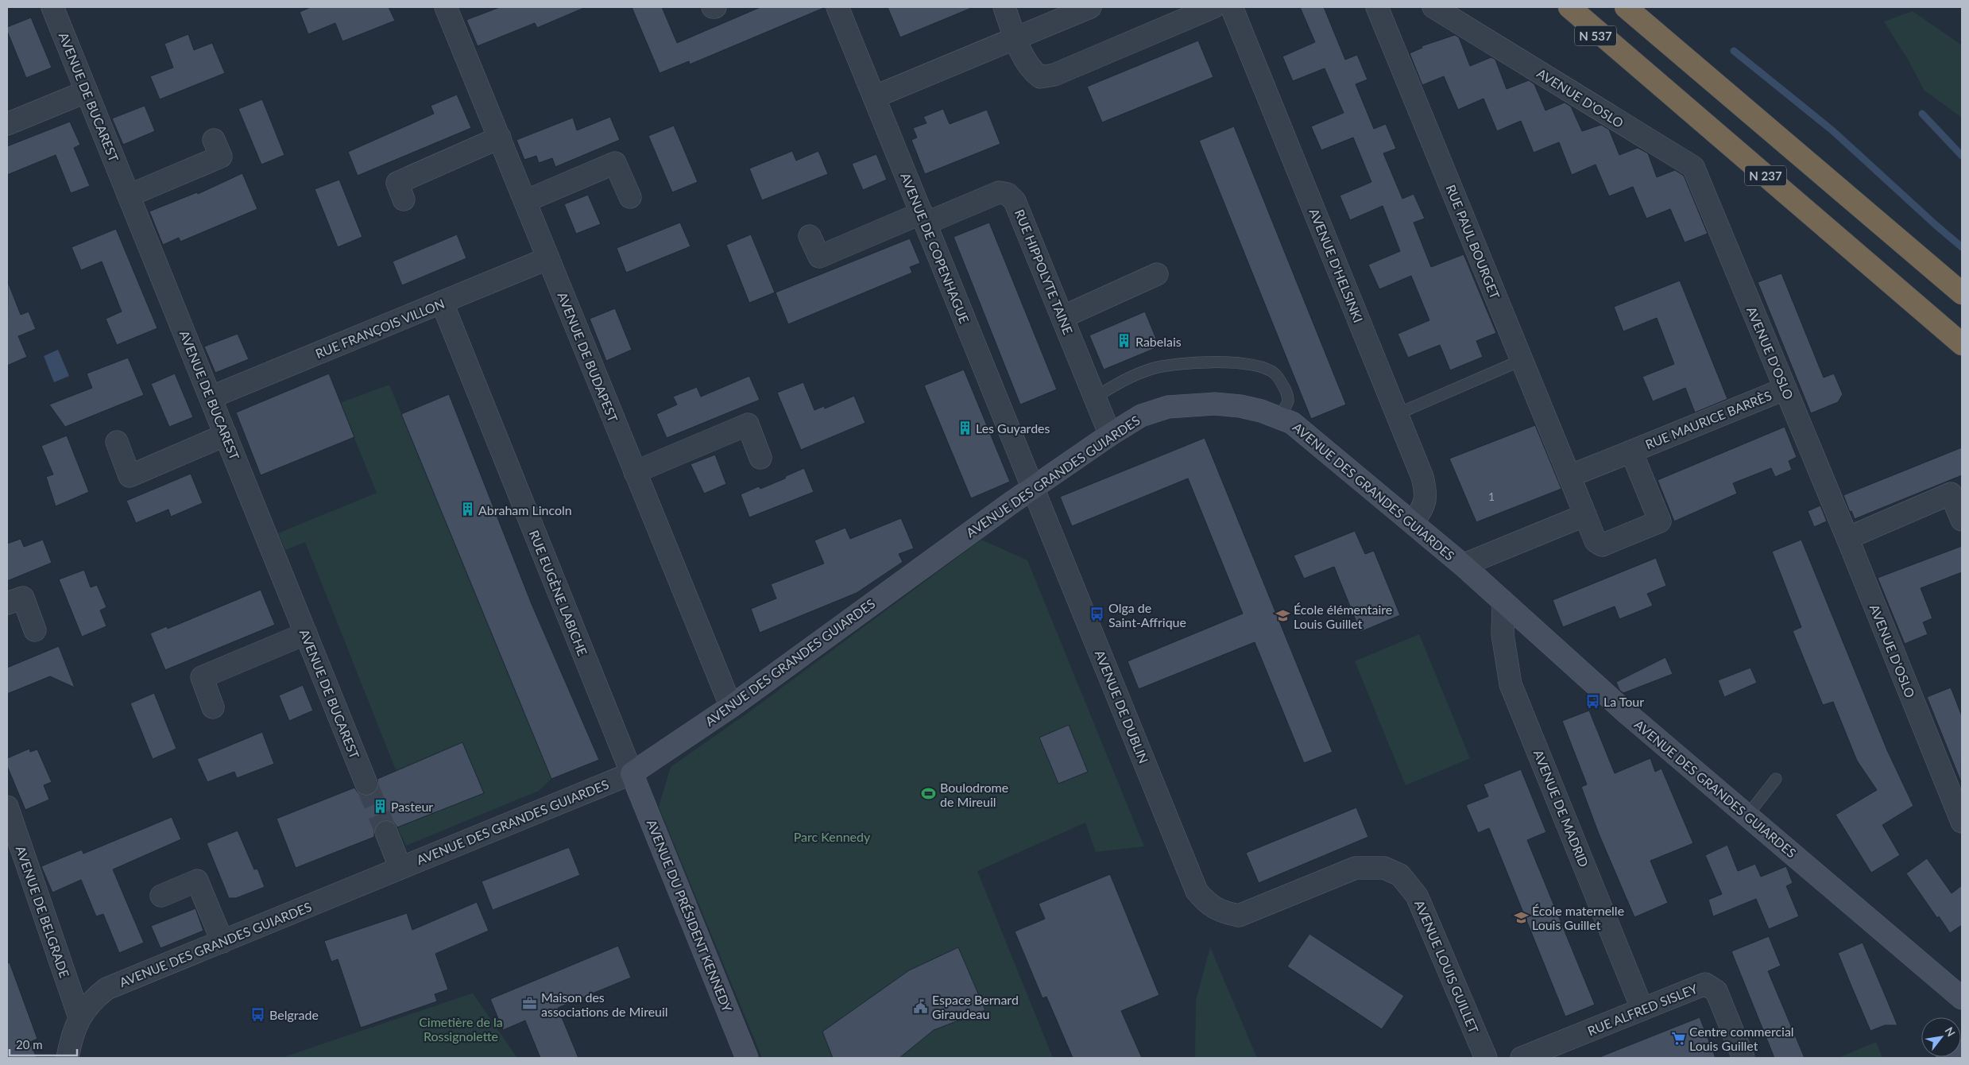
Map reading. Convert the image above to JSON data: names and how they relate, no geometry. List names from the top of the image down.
{
  "streets": {
    "highway": ["N 537", "N 237"],
    "street": [
      "AVENUE DE BUCAREST",
      "AVENUE D'OSLO",
      "RUE PAUL BOURGET",
      "AVENUE DE COPENHAGUE",
      "AVENUE D'HELSINKI",
      "RUE HIPPOLYTE TAINE",
      "RUE FRANÇOIS VILLON",
      "AVENUE DE BUDAPEST",
      "RUE MAURICE BARRÈS",
      "AVENUE DES GRANDES GUIARDES",
      "RUE EUGÈNE LABICHE",
      "AVENUE DE DUBLIN",
      "AVENUE DE MADRID",
      "AVENUE DE BELGRADE",
      "AVENUE DU PRÉSIDENT KENNEDY",
      "AVENUE LOUIS GUILLET",
      "RUE ALFRED SISLEY"
    ]
  },
  "crossings": [
    ["N 537", "N 237"],
    ["AVENUE DE BUCAREST", "RUE FRANÇOIS VILLON"],
    ["AVENUE D'OSLO", "RUE MAURICE BARRÈS"],
    ["RUE PAUL BOURGET", "RUE MAURICE BARRÈS"],
    ["AVENUE DE COPENHAGUE", "RUE HIPPOLYTE TAINE"],
    ["AVENUE DE COPENHAGUE", "AVENUE DES GRANDES GUIARDES"],
    ["AVENUE DE COPENHAGUE", "AVENUE DE DUBLIN"],
    ["AVENUE D'HELSINKI", "AVENUE DES GRANDES GUIARDES"],
    ["RUE HIPPOLYTE TAINE", "AVENUE DES GRANDES GUIARDES"],
    ["RUE FRANÇOIS VILLON", "AVENUE DE BUDAPEST"],
    ["RUE FRANÇOIS VILLON", "RUE EUGÈNE LABICHE"],
    ["AVENUE DE BUDAPEST", "AVENUE DES GRANDES GUIARDES"],
    ["AVENUE DES GRANDES GUIARDES", "RUE EUGÈNE LABICHE"],
    ["AVENUE DES GRANDES GUIARDES", "AVENUE DE DUBLIN"],
    ["AVENUE DES GRANDES GUIARDES", "AVENUE DE MADRID"],
    ["AVENUE DES GRANDES GUIARDES", "AVENUE DE BELGRADE"],
    ["AVENUE DES GRANDES GUIARDES", "AVENUE DU PRÉSIDENT KENNEDY"],
    ["RUE EUGÈNE LABICHE", "AVENUE DU PRÉSIDENT KENNEDY"],
    ["AVENUE DE DUBLIN", "AVENUE LOUIS GUILLET"],
    ["AVENUE DE MADRID", "RUE ALFRED SISLEY"]
  ],
  "parks": ["Parc Kennedy", "Cimetière de la Rossignolette"],
  "places": {
    "building": [
      "Rabelais",
      "Les Guyardes",
      "Abraham Lincoln",
      "Pasteur"
    ],
    "bus stop": ["Olga de Saint-Affrique", "La Tour", "Belgrade"],
    "school or university": ["École élémentaire Louis Guillet", "École maternelle Louis Guillet"],
    "sports": ["Boulodrome de Mireuil"],
    "office": ["Maison des associations de Mireuil"],
    "public building": ["Espace Bernard Giraudeau"],
    "supermarket": ["Centre commercial Louis Guillet"]
  },
  "house_numbers": ["1"],
  "scale_bar": "20 m",
  "north": "top right"
}
